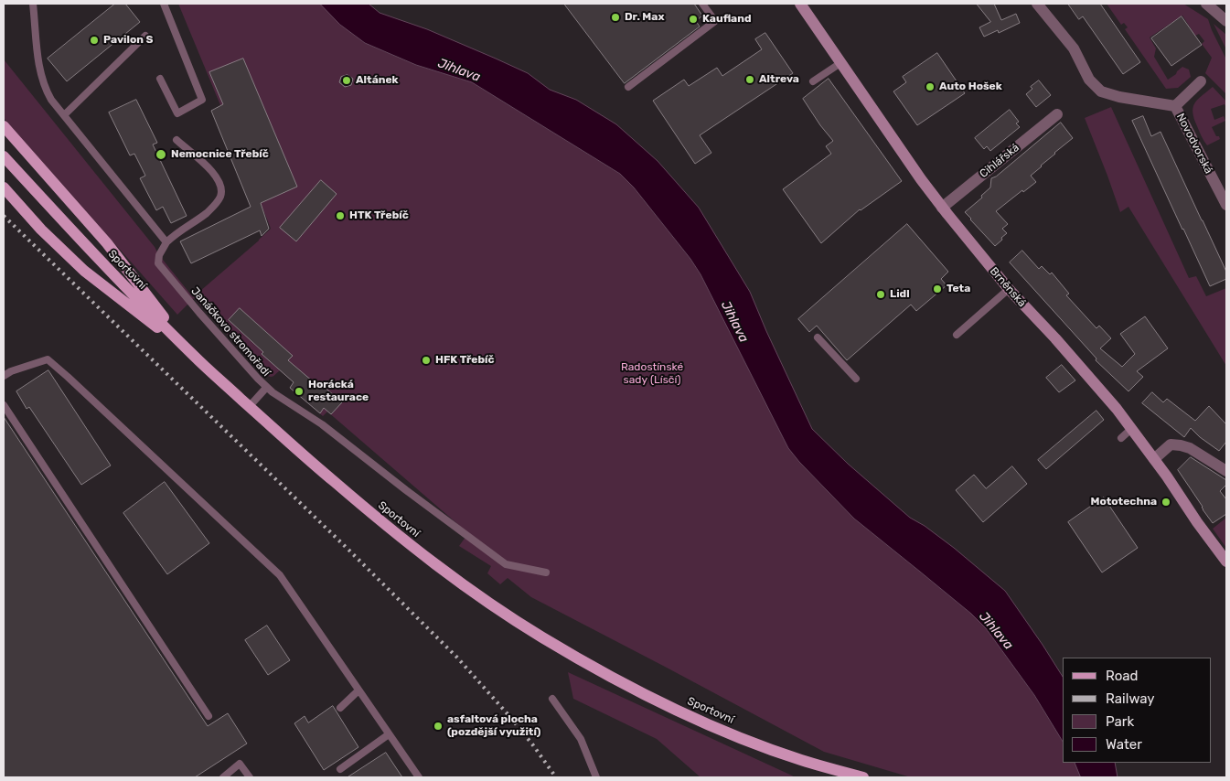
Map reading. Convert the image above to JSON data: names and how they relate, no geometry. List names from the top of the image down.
{
  "streets": {
    "main road": ["Sportovní"],
    "street": ["Novodvorská", "Cihlářská", "Brněnská"],
    "lane": ["Janáčkovo stromořadí"]
  },
  "crossings": [
    ["Cihlářská", "Brněnská"]
  ],
  "water": ["Jihlava"],
  "parks": ["Radostínské sady (Lísčí)"],
  "places": [
    "Dr. Max",
    "Kaufland",
    "Pavilon S",
    "Altreva",
    "Altánek",
    "Auto Hošek",
    "Nemocnice Třebíč",
    "HTK Třebíč",
    "Teta",
    "Lidl",
    "HFK Třebíč",
    "Horácká restaurace",
    "Mototechna",
    "asfaltová plocha (pozdější využití)"
  ],
  "legend": [
    "Road",
    "Railway",
    "Park",
    "Water"
  ]
}
